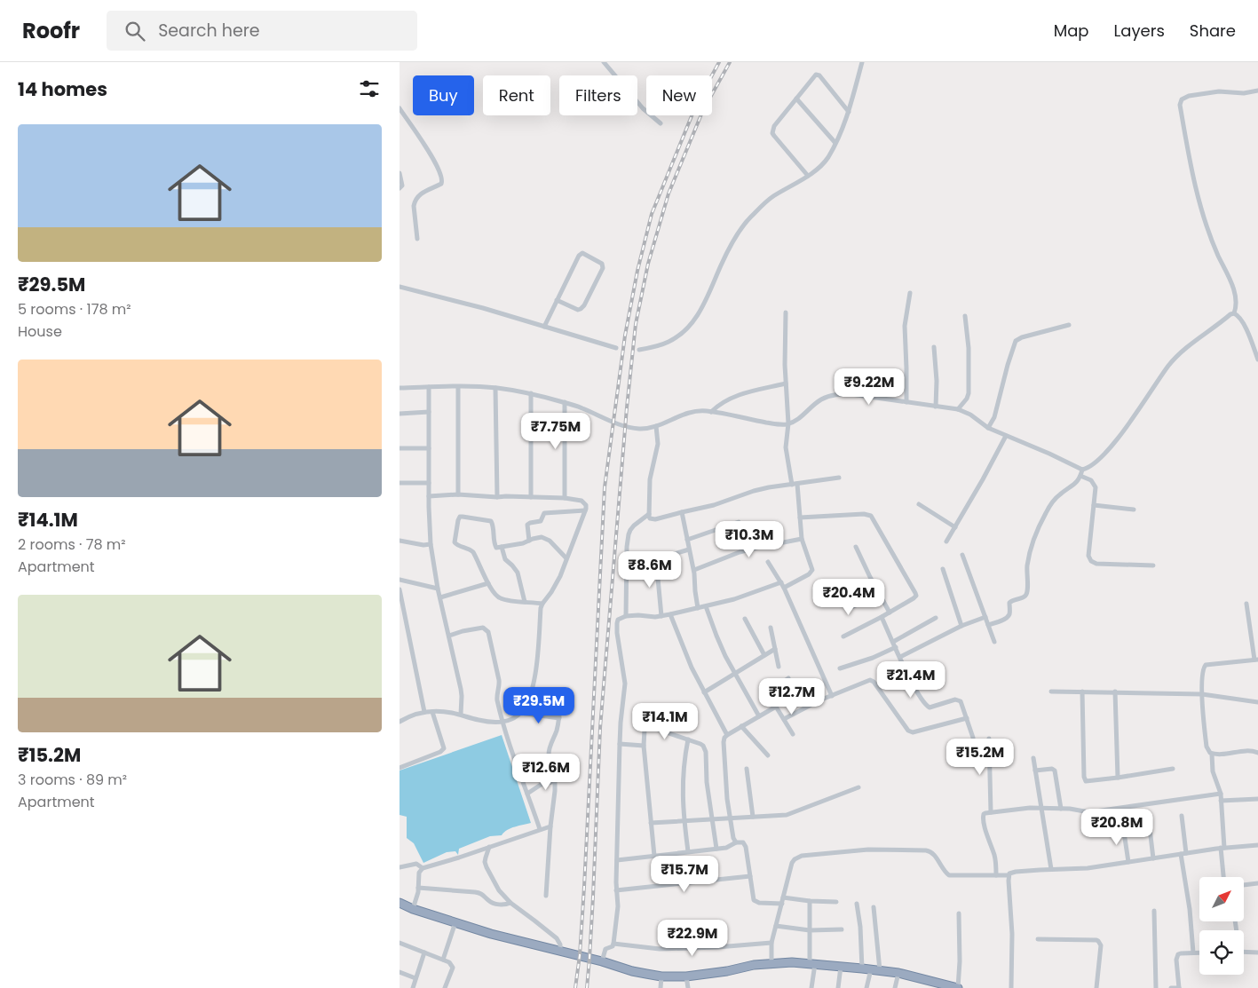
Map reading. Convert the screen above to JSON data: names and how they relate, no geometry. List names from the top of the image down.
{
  "north": "top right",
  "page": {
    "header": "Roofr",
    "search": "Search here",
    "nav": ["Map", "Layers", "Share"],
    "heading": "14 homes",
    "chip": [
      "Buy",
      "Rent",
      "Filters",
      "New"
    ],
    "list": [
      {
        "name": "₹29.5M",
        "note": "5 rooms · 178 m² · House"
      },
      {
        "name": "₹14.1M",
        "note": "2 rooms · 78 m² · Apartment"
      },
      {
        "name": "₹15.2M",
        "note": "3 rooms · 89 m² · Apartment"
      }
    ],
    "price": [
      "₹9.22M",
      "₹7.75M",
      "₹10.3M",
      "₹8.6M",
      "₹20.4M",
      "₹21.4M",
      "₹12.7M",
      "₹29.5M",
      "₹14.1M",
      "₹15.2M",
      "₹12.6M",
      "₹20.8M",
      "₹15.7M",
      "₹22.9M"
    ]
  }
}
